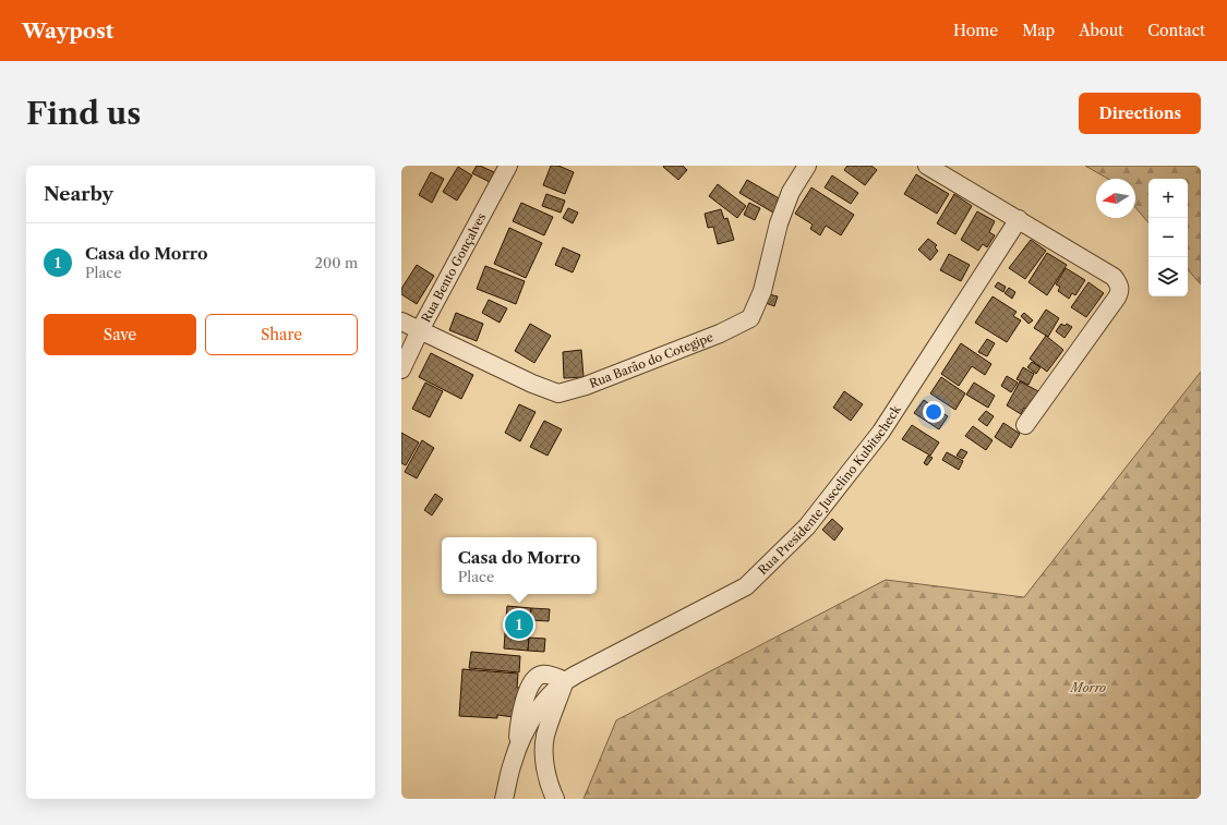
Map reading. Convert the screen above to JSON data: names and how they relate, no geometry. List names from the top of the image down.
{
  "streets": {
    "street": ["Rua Bento Gonçalves", "Rua Barão do Cotegipe", "Rua Presidente Juscelino Kubitscheck"]
  },
  "crossings": [
    ["Rua Bento Gonçalves", "Rua Barão do Cotegipe"]
  ],
  "parks": ["Morro"],
  "north": "left",
  "page": {
    "header": "Waypost",
    "nav": [
      "Home",
      "Map",
      "About",
      "Contact"
    ],
    "buttons": [
      "Directions",
      ["Save", "Share"]
    ],
    "title": "Find us",
    "heading": "Nearby",
    "map_buttons": ["+", "−"],
    "list": [
      {
        "mark": "1",
        "name": "Casa do Morro",
        "note": "Place",
        "value": "200 m"
      }
    ],
    "popup": ["Casa do Morro", "Place"],
    "pins": "1"
  }
}
